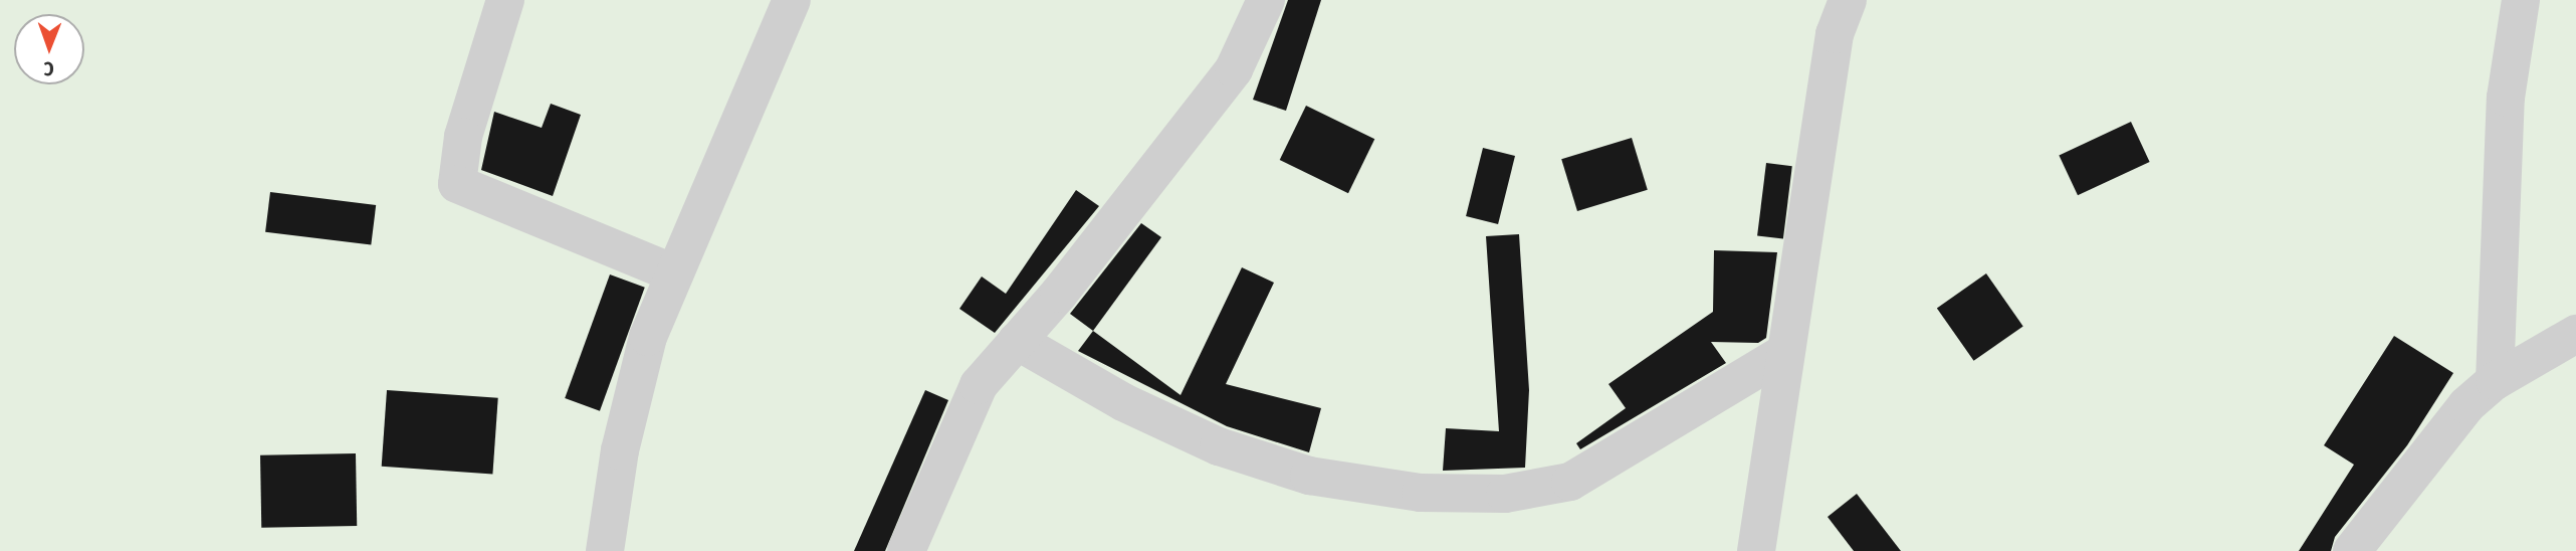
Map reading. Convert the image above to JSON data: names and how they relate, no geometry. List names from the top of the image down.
{
  "north": "bottom"
}
